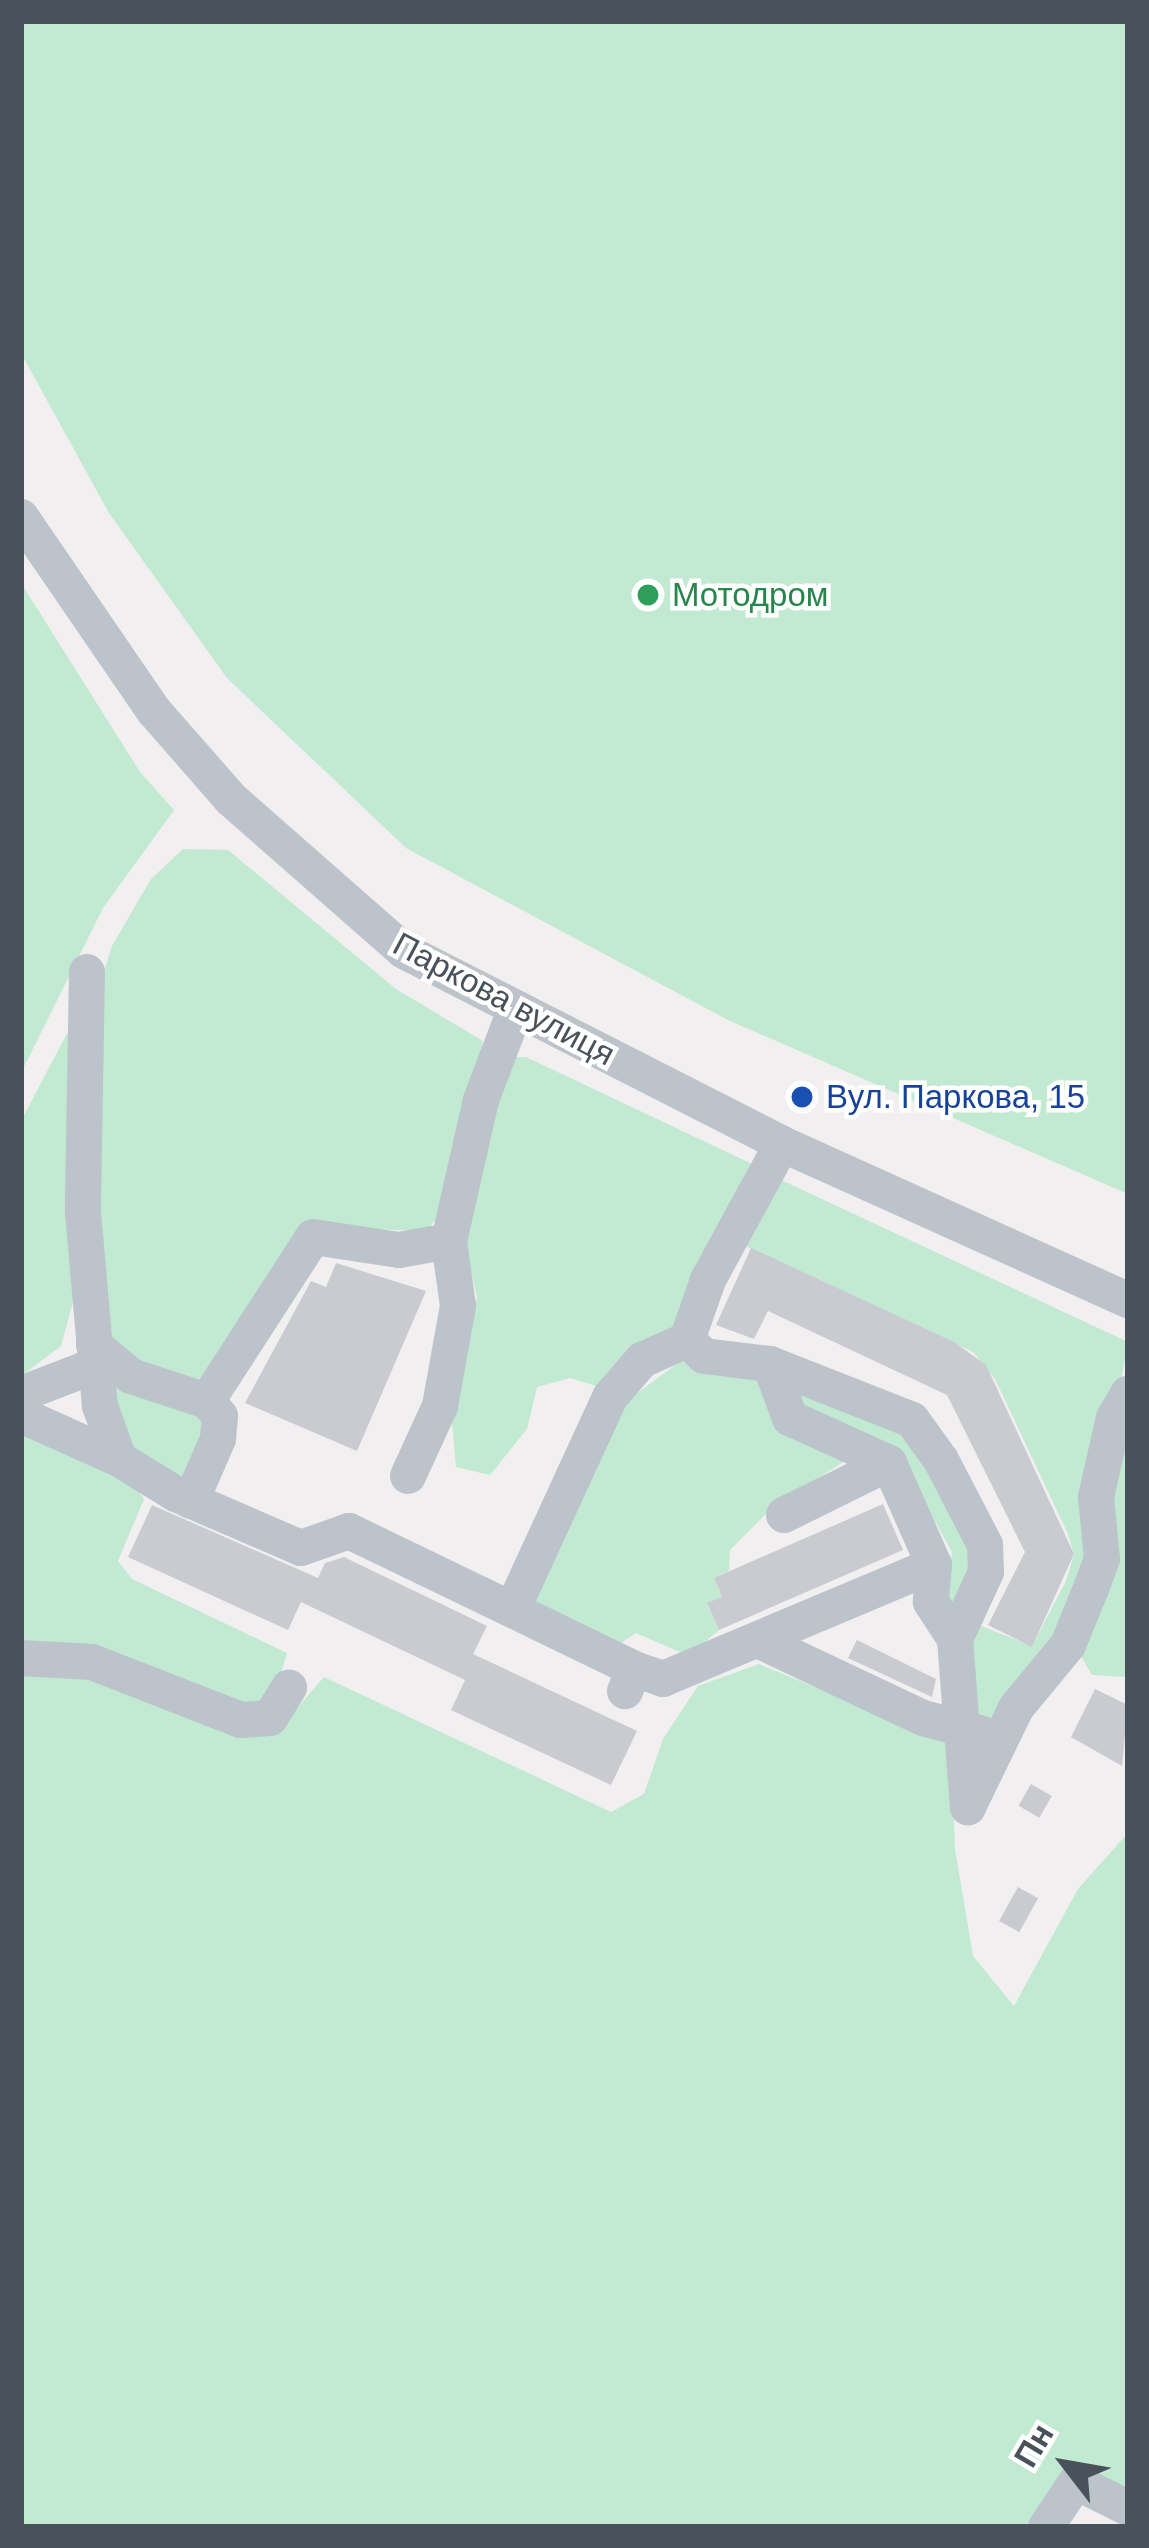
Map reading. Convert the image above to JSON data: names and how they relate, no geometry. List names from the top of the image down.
{
  "streets": {
    "street": ["Паркова вулиця"]
  },
  "places": ["Мотодром", "Вул. Паркова, 15"],
  "north": "top left"
}
